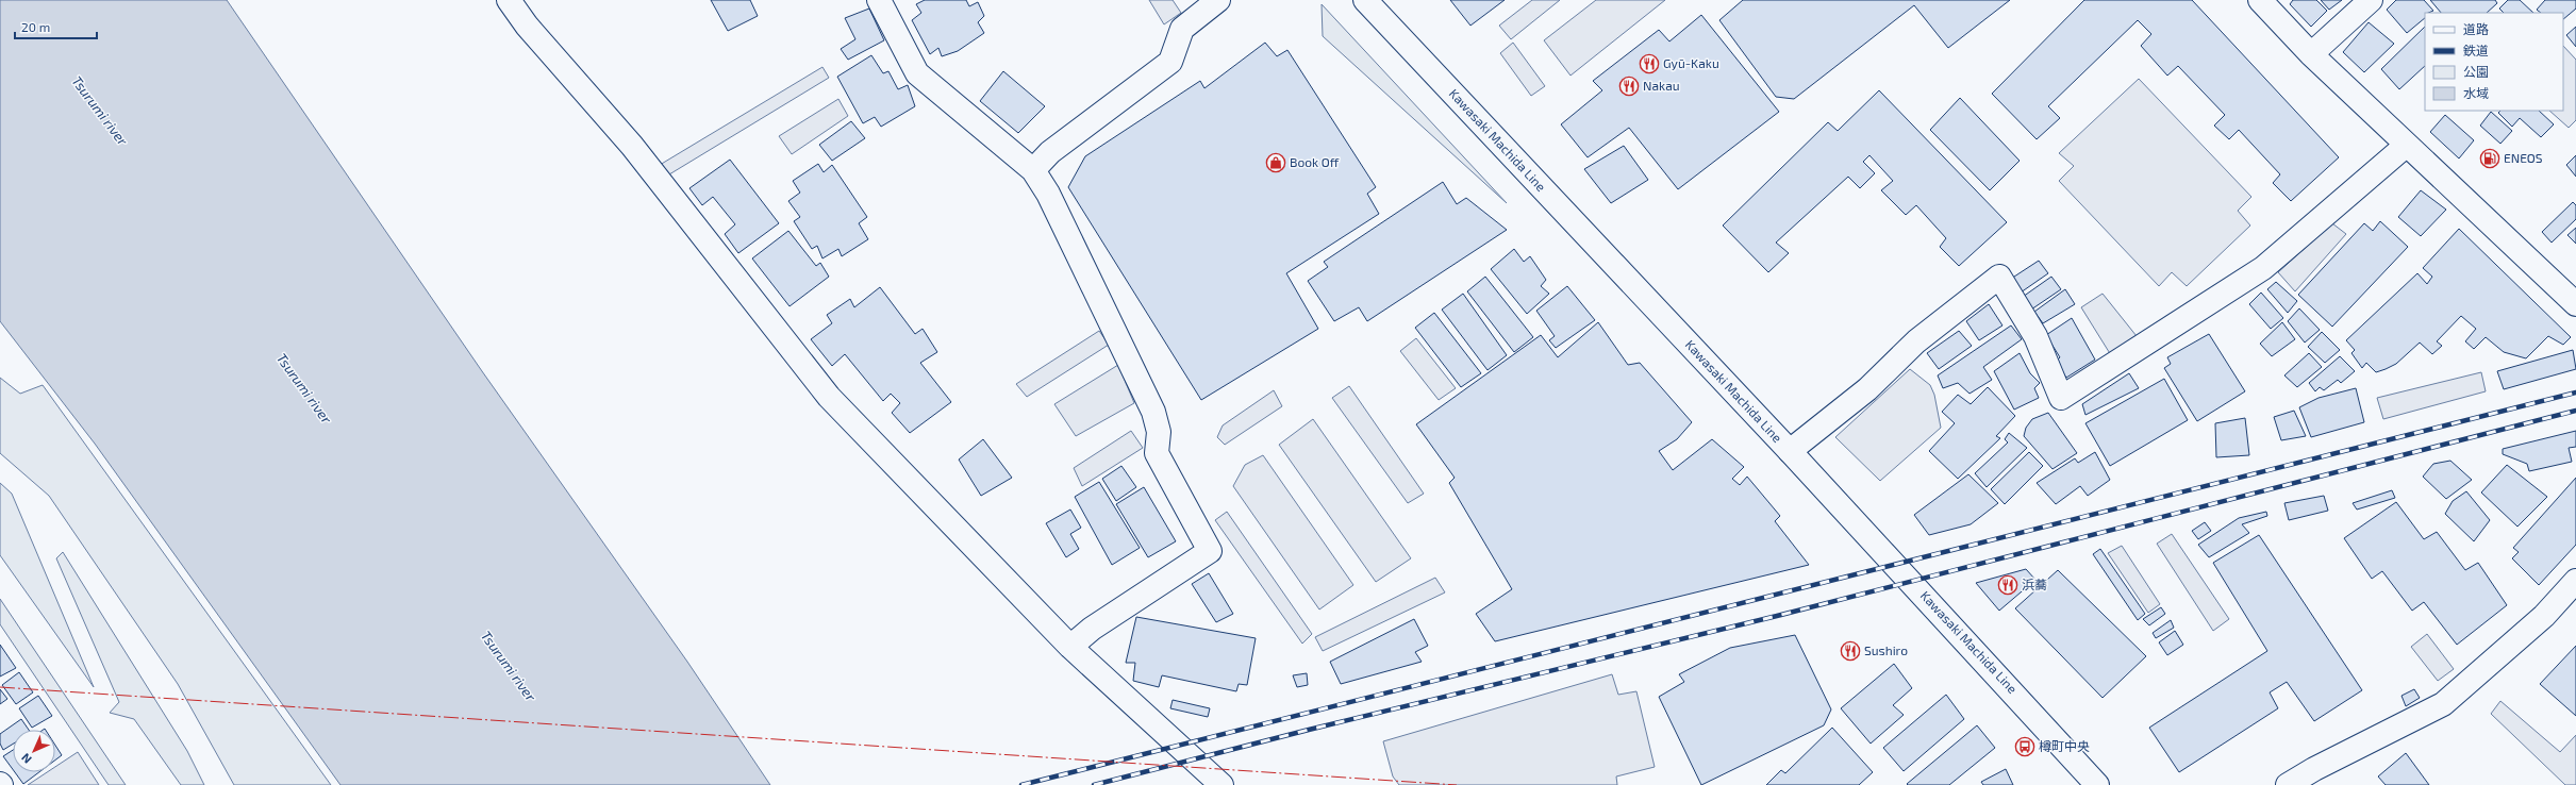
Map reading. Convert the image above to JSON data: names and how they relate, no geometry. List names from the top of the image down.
{
  "streets": {
    "street": ["Kawasaki Machida Line"]
  },
  "water": ["Tsurumi river"],
  "places": {
    "restaurant": [
      "Gyū-Kaku",
      "Nakau",
      "浜蕎",
      "Sushiro"
    ],
    "fuel station": ["ENEOS"],
    "shop": ["Book Off"],
    "bus stop": ["樽町中央"]
  },
  "legend": [
    "道路",
    "鉄道",
    "公園",
    "水域"
  ],
  "scale_bar": "20 m",
  "north": "bottom left"
}
